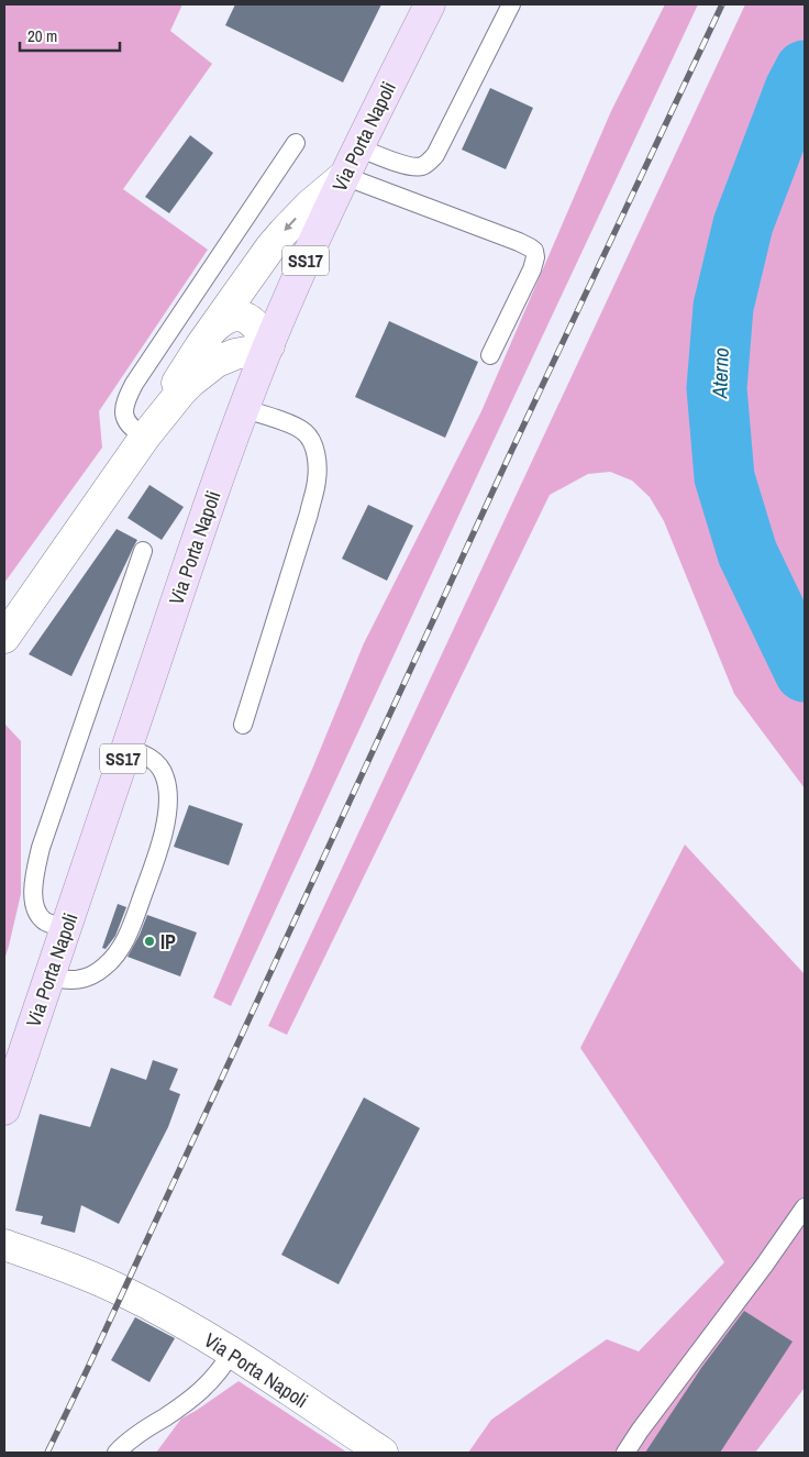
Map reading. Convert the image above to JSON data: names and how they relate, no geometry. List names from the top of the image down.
{
  "streets": {
    "main road": ["Via Porta Napoli", "SS17"]
  },
  "water": ["Aterno"],
  "places": ["IP"],
  "scale_bar": "20 m"
}
